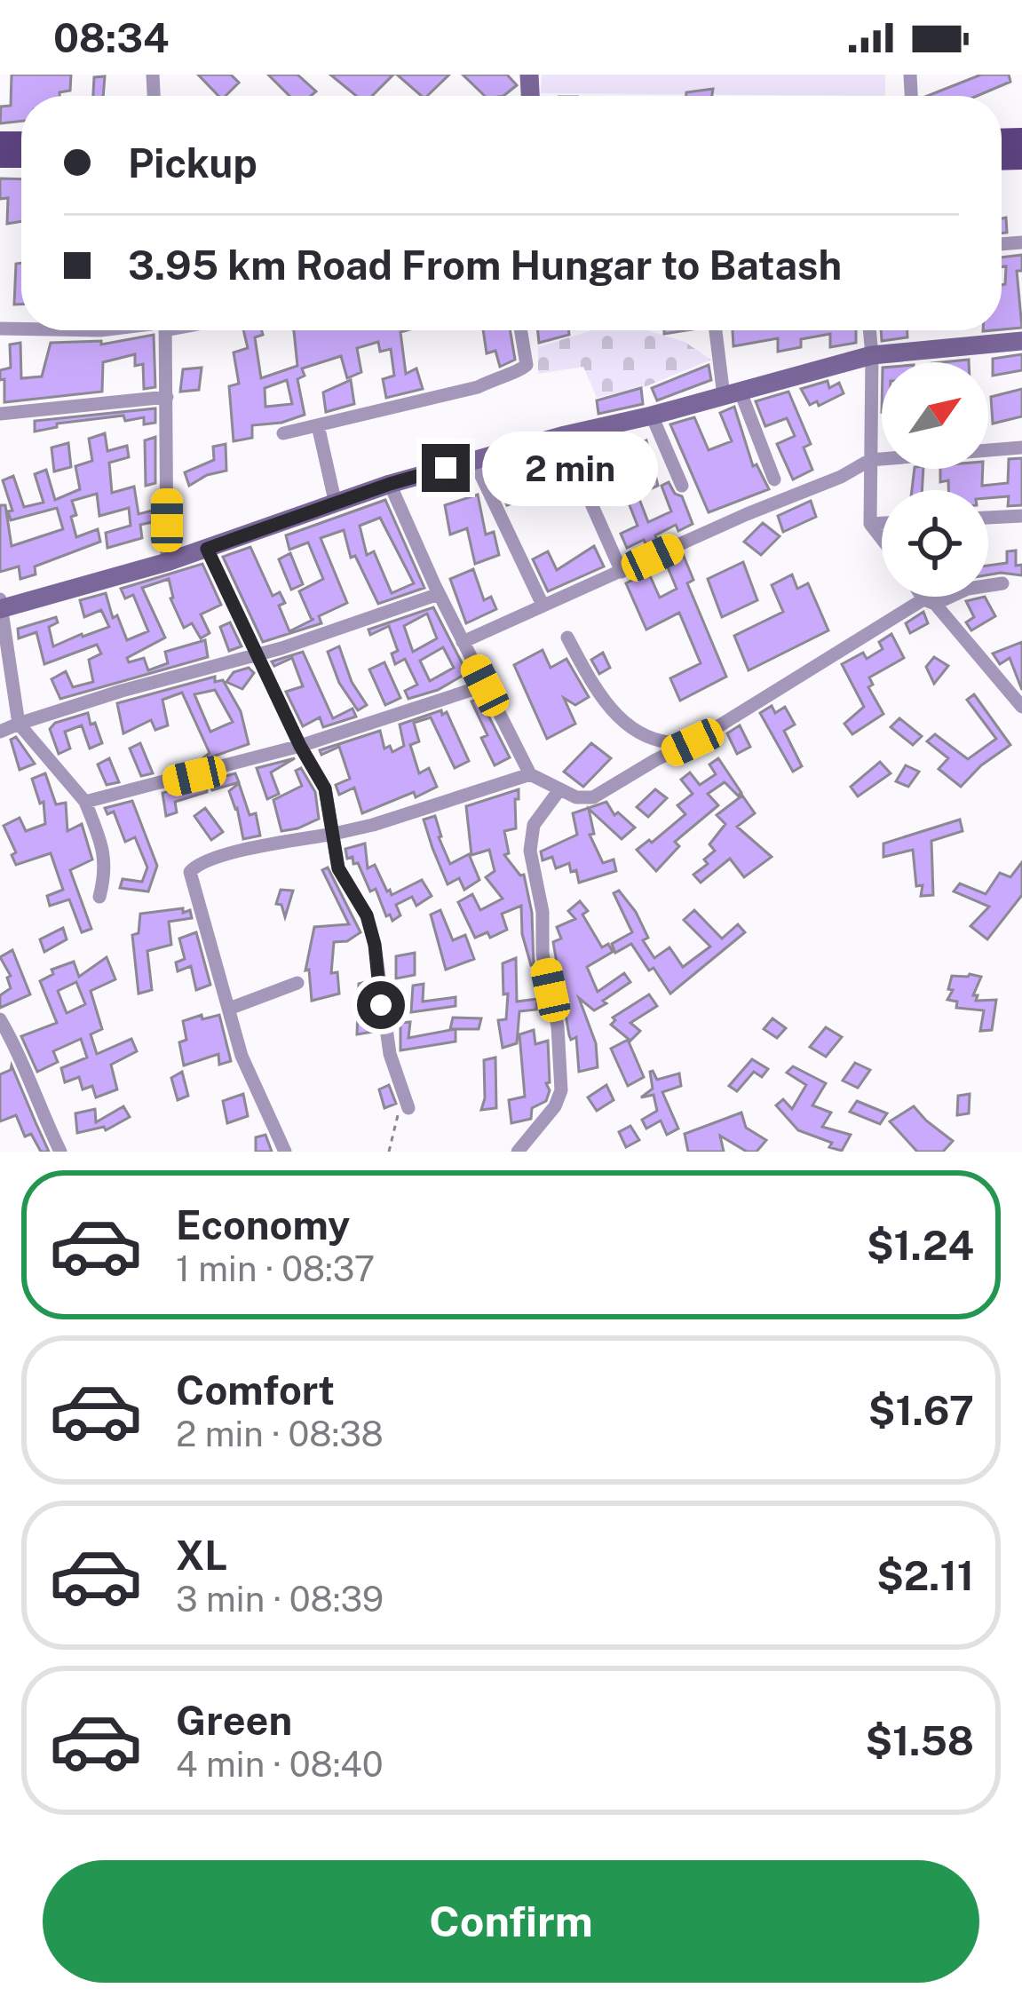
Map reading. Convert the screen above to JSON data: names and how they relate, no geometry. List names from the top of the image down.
{
  "north": "top right",
  "page": {
    "status": "08:34",
    "banner": ["Pickup", "3.95 km Road From Hungar to Batash"],
    "bubble": "2 min",
    "list": [
      {
        "name": "Economy",
        "note": "1 min · 08:37",
        "value": "$1.24"
      },
      {
        "name": "Comfort",
        "note": "2 min · 08:38",
        "value": "$1.67"
      },
      {
        "name": "XL",
        "note": "3 min · 08:39",
        "value": "$2.11"
      },
      {
        "name": "Green",
        "note": "4 min · 08:40",
        "value": "$1.58"
      }
    ],
    "buttons": "Confirm"
  }
}
